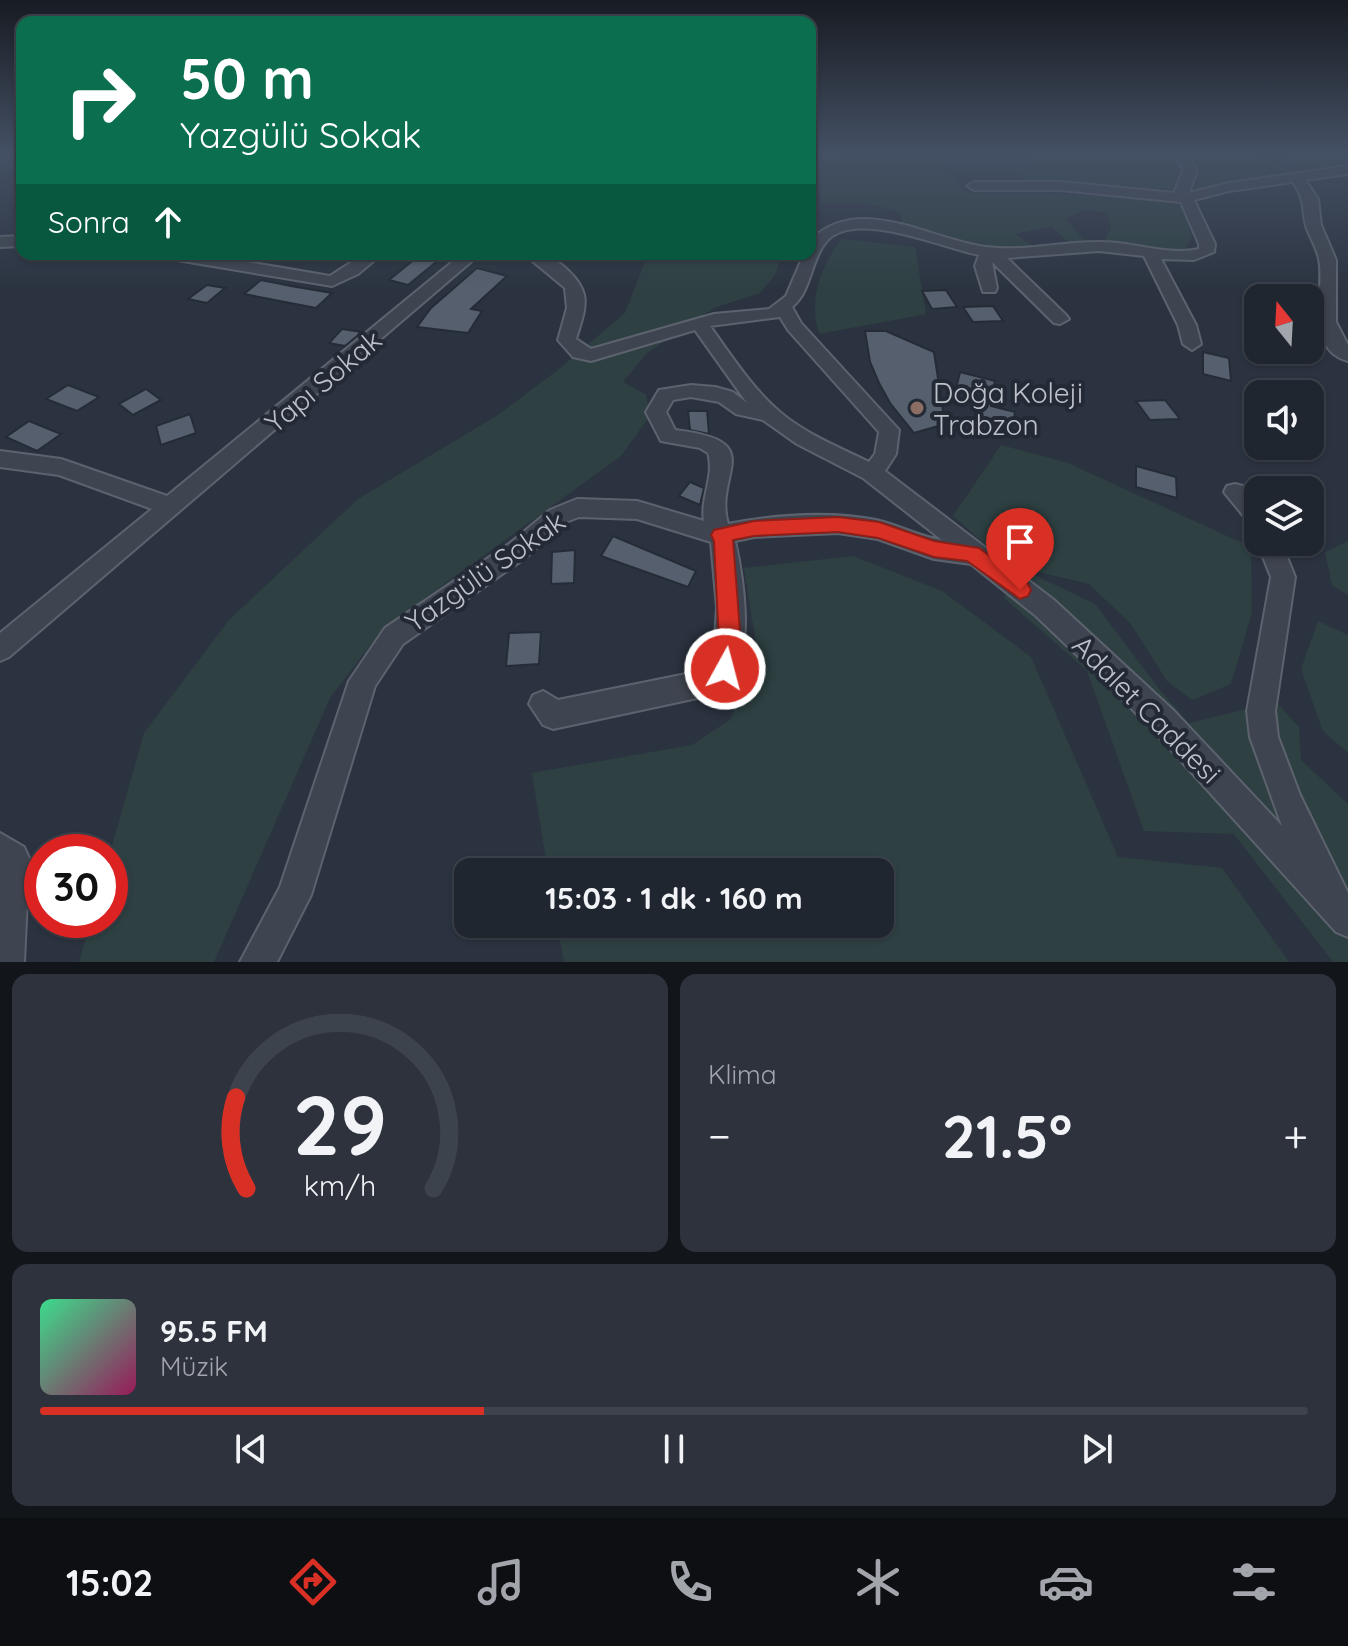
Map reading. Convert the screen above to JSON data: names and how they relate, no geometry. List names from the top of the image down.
{
  "streets": {
    "street": ["Yapı Sokak", "Yazgülü Sokak", "Adalet Caddesi"]
  },
  "crossings": [
    ["Yazgülü Sokak", "Adalet Caddesi"]
  ],
  "places": ["Doğa Koleji Trabzon"],
  "north": "top",
  "page": {
    "turn": ["50 m", "Yazgülü Sokak"],
    "then": "Sonra",
    "limit": "30",
    "trip": "15:03 · 1 dk · 160 m",
    "tile": "Klima",
    "heat": ["−", "21.5°", "+"],
    "song": ["95.5 FM", "Müzik"],
    "tabs": "15:02",
    "gauge": ["29", "km/h"]
  }
}
